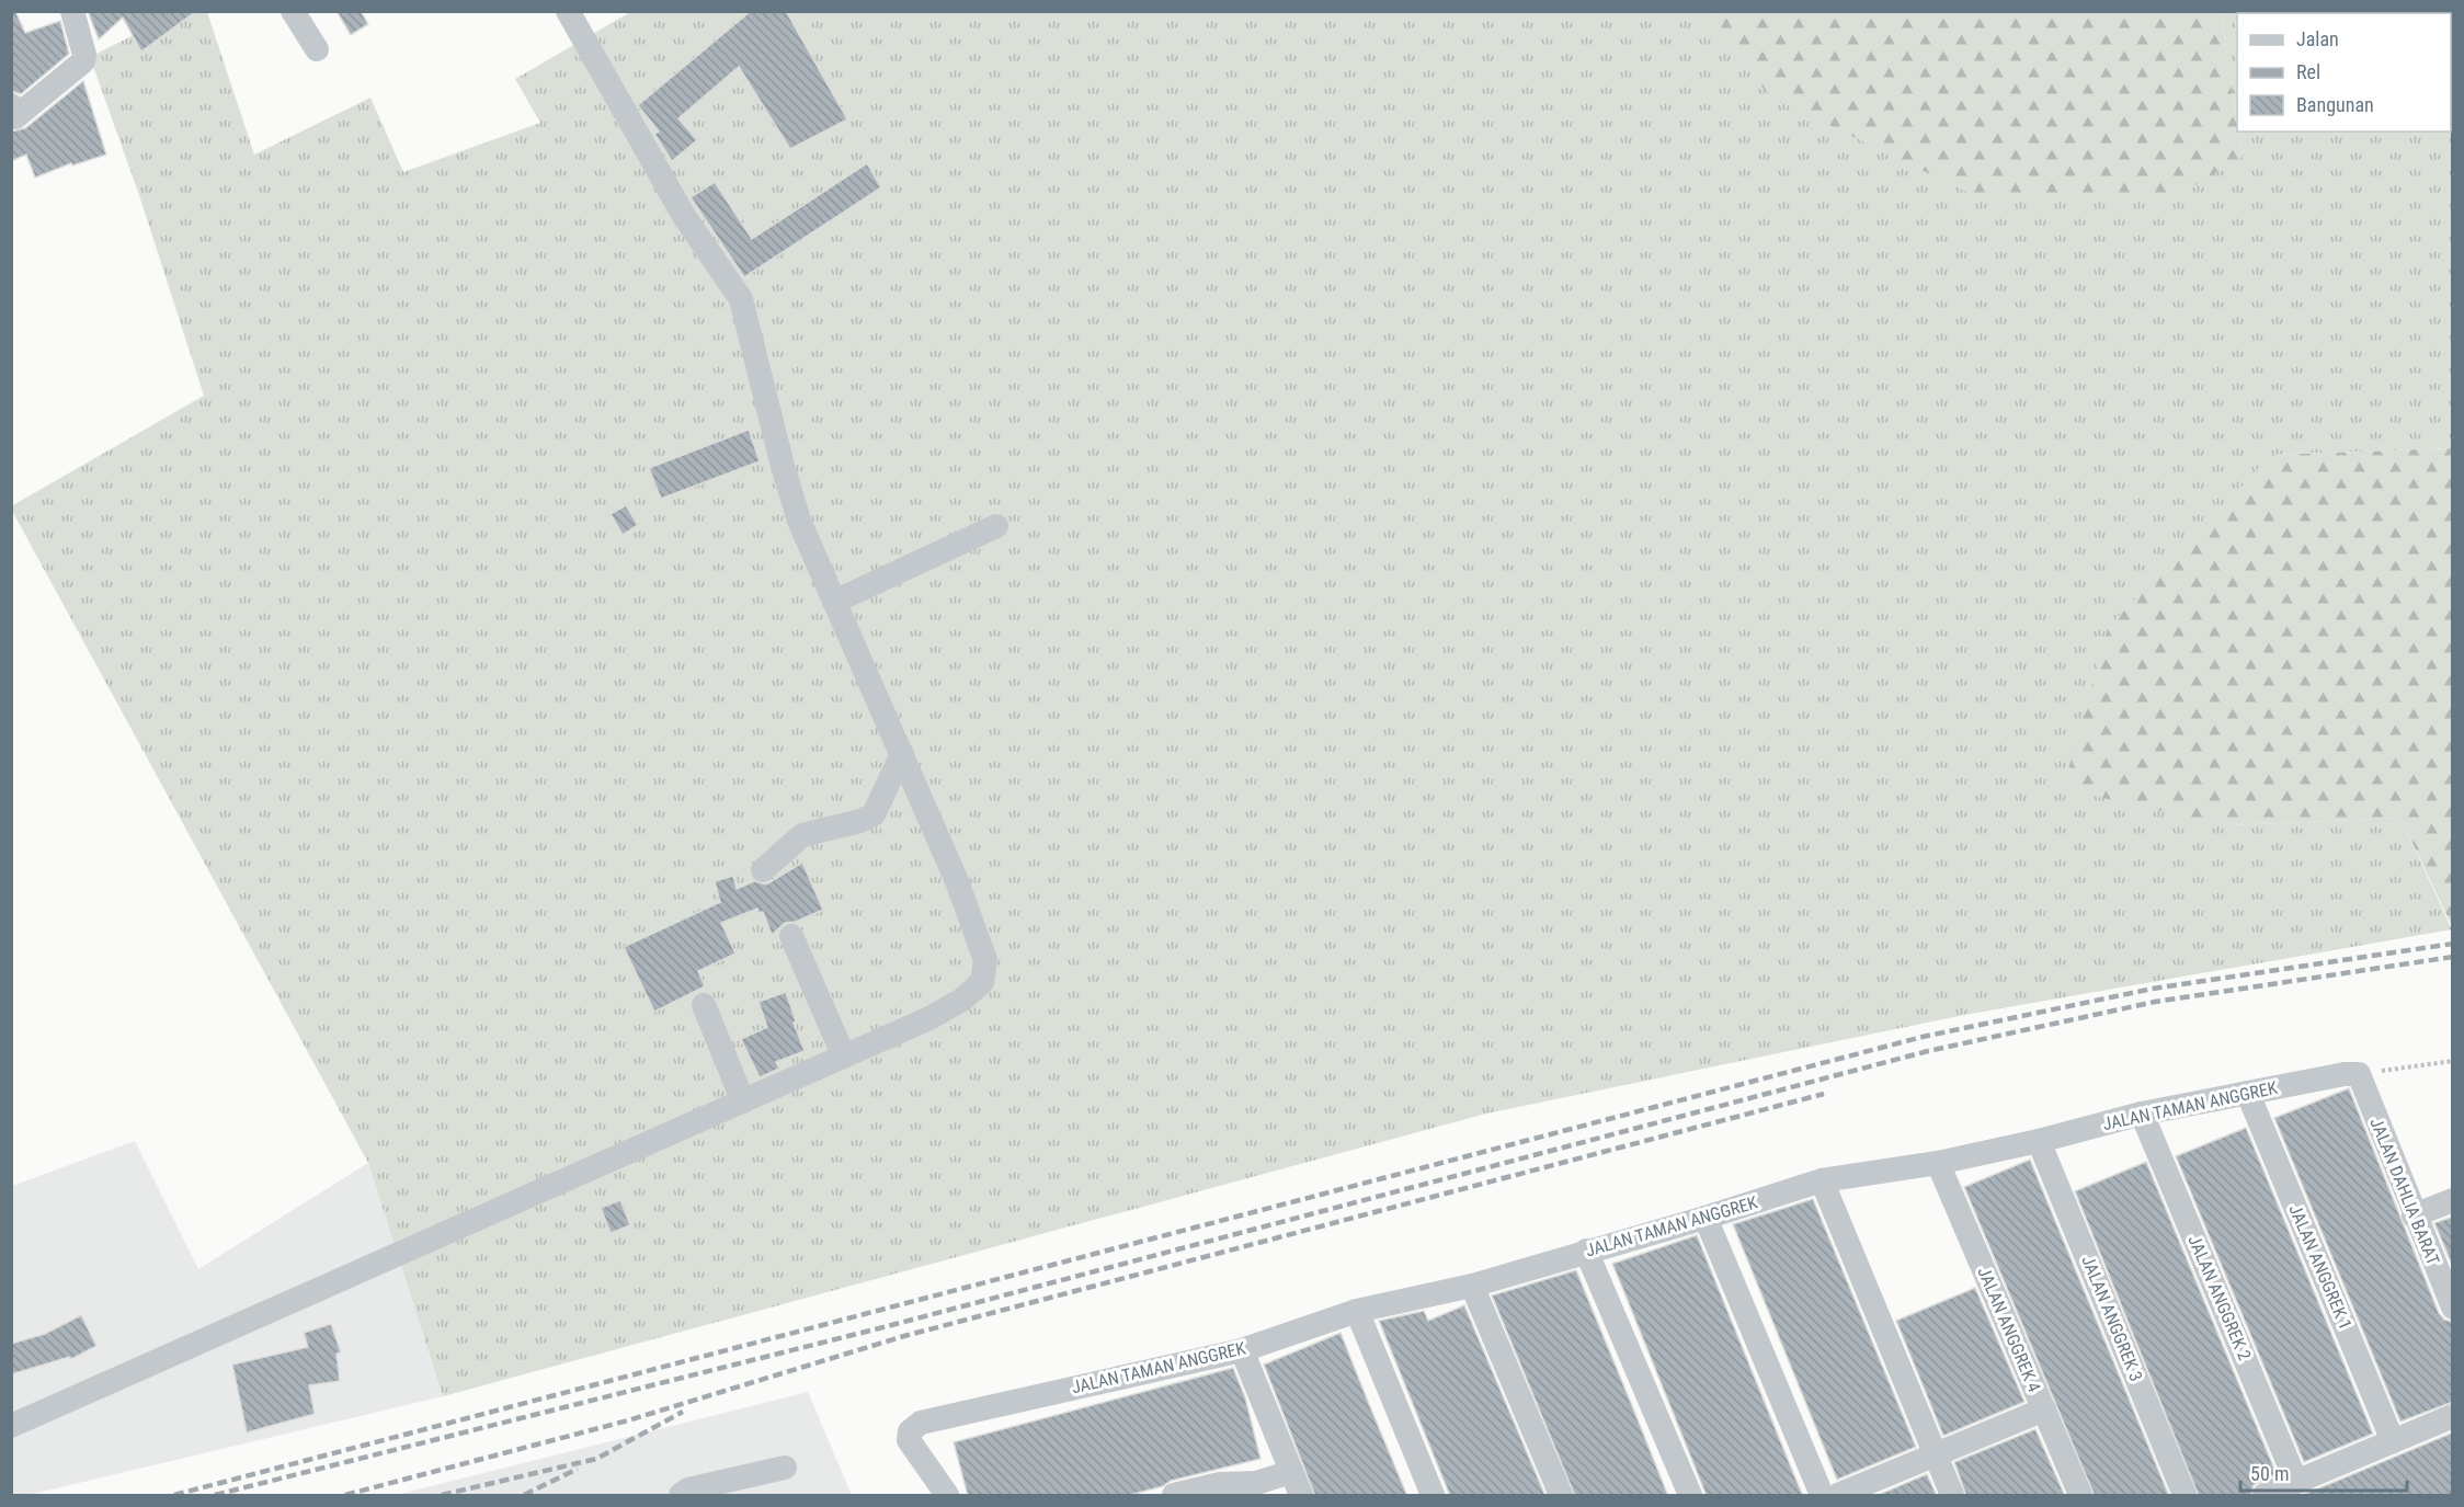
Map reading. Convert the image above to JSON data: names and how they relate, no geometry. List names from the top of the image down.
{
  "streets": {
    "street": [
      "JALAN TAMAN ANGGREK",
      "JALAN DAHLIA BARAT",
      "JALAN ANGGREK 1",
      "JALAN ANGGREK 2",
      "JALAN ANGGREK 3",
      "JALAN ANGGREK 4"
    ]
  },
  "crossings": [
    ["JALAN TAMAN ANGGREK", "JALAN DAHLIA BARAT"],
    ["JALAN TAMAN ANGGREK", "JALAN ANGGREK 1"],
    ["JALAN TAMAN ANGGREK", "JALAN ANGGREK 2"],
    ["JALAN TAMAN ANGGREK", "JALAN ANGGREK 3"],
    ["JALAN TAMAN ANGGREK", "JALAN ANGGREK 4"]
  ],
  "legend": ["Jalan", "Rel", "Bangunan"],
  "scale_bar": "50 m"
}
